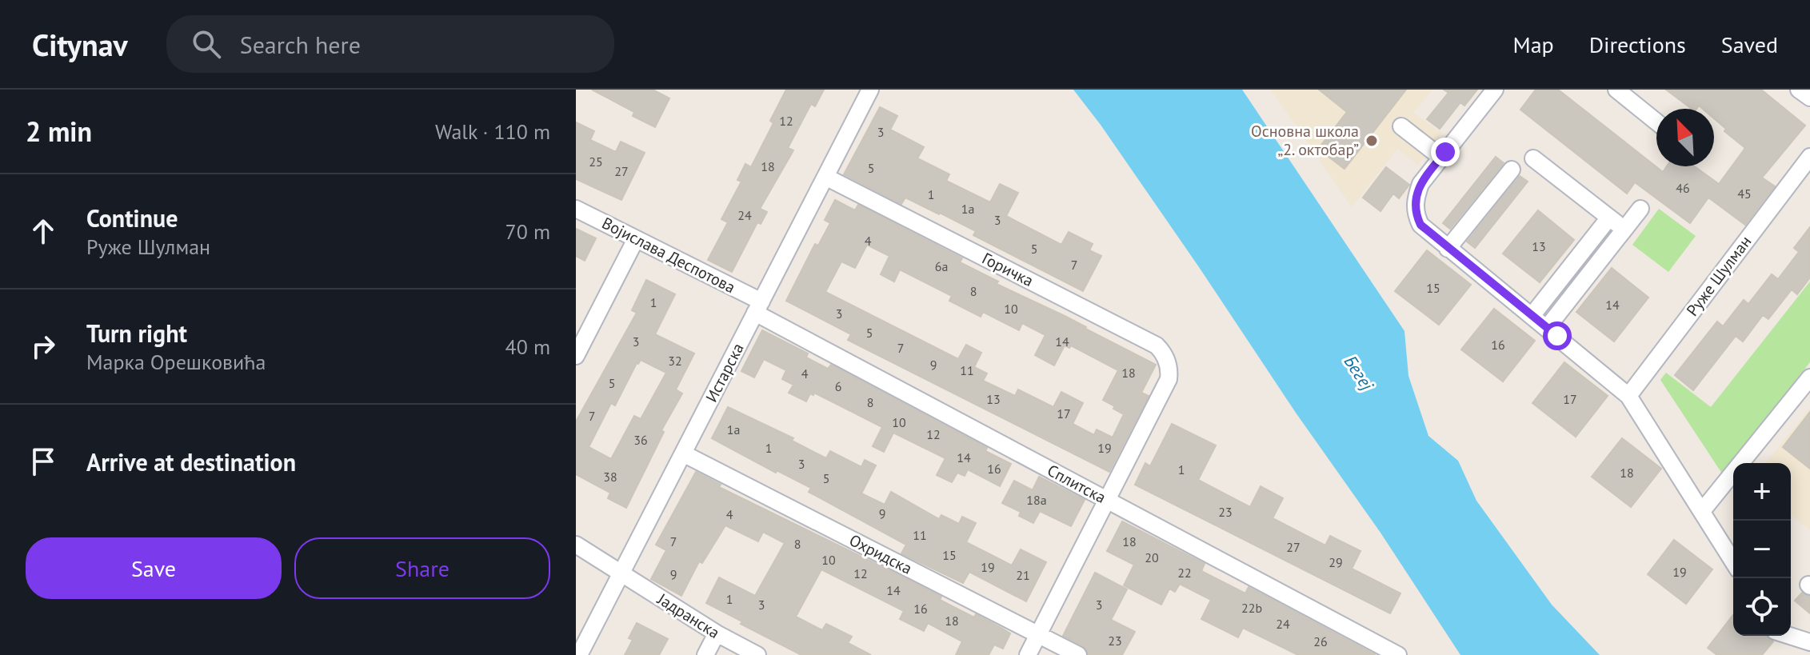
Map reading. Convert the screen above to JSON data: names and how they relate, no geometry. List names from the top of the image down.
{
  "streets": {
    "street": [
      "Војислава Деспотова",
      "Горичка",
      "Руже Шулман",
      "Истарска",
      "Сплитска",
      "Охридска",
      "Јадранска"
    ]
  },
  "crossings": [
    ["Војислава Деспотова", "Истарска"],
    ["Војислава Деспотова", "Сплитска"],
    ["Горичка", "Истарска"],
    ["Горичка", "Сплитска"],
    ["Истарска", "Сплитска"],
    ["Истарска", "Охридска"],
    ["Истарска", "Јадранска"]
  ],
  "water": ["Бегеј"],
  "places": ["Основна школа „2. октобар”"],
  "house_numbers": [
    "12",
    "3",
    "25",
    "18",
    "5",
    "27",
    "46",
    "45",
    "1",
    "1a",
    "24",
    "3",
    "4",
    "13",
    "5",
    "7",
    "6a",
    "15",
    "8",
    "1",
    "14",
    "10",
    "3",
    "5",
    "3",
    "14",
    "16",
    "7",
    "32",
    "9",
    "11",
    "18",
    "4",
    "5",
    "6",
    "13",
    "17",
    "8",
    "17",
    "7",
    "10",
    "1a",
    "12",
    "36",
    "1",
    "19",
    "14",
    "3",
    "16",
    "1",
    "18",
    "38",
    "5",
    "18a",
    "23",
    "9",
    "4",
    "11",
    "7",
    "18",
    "8",
    "27",
    "15",
    "20",
    "10",
    "29",
    "19",
    "19",
    "22",
    "12",
    "9",
    "21",
    "14",
    "1",
    "3",
    "3",
    "22b",
    "16",
    "18",
    "24",
    "23",
    "26"
  ],
  "north": "top left",
  "page": {
    "header": "Citynav",
    "search": "Search here",
    "nav": ["Map", "Directions", "Saved"],
    "heading": ["2 min", "Walk · 110 m"],
    "list": [
      ["Continue", "Руже Шулман", "70 m"],
      ["Turn right", "Марка Орешковића", "40 m"],
      "Arrive at destination"
    ],
    "map_buttons": ["+", "−"],
    "buttons": ["Save", "Share"]
  }
}
